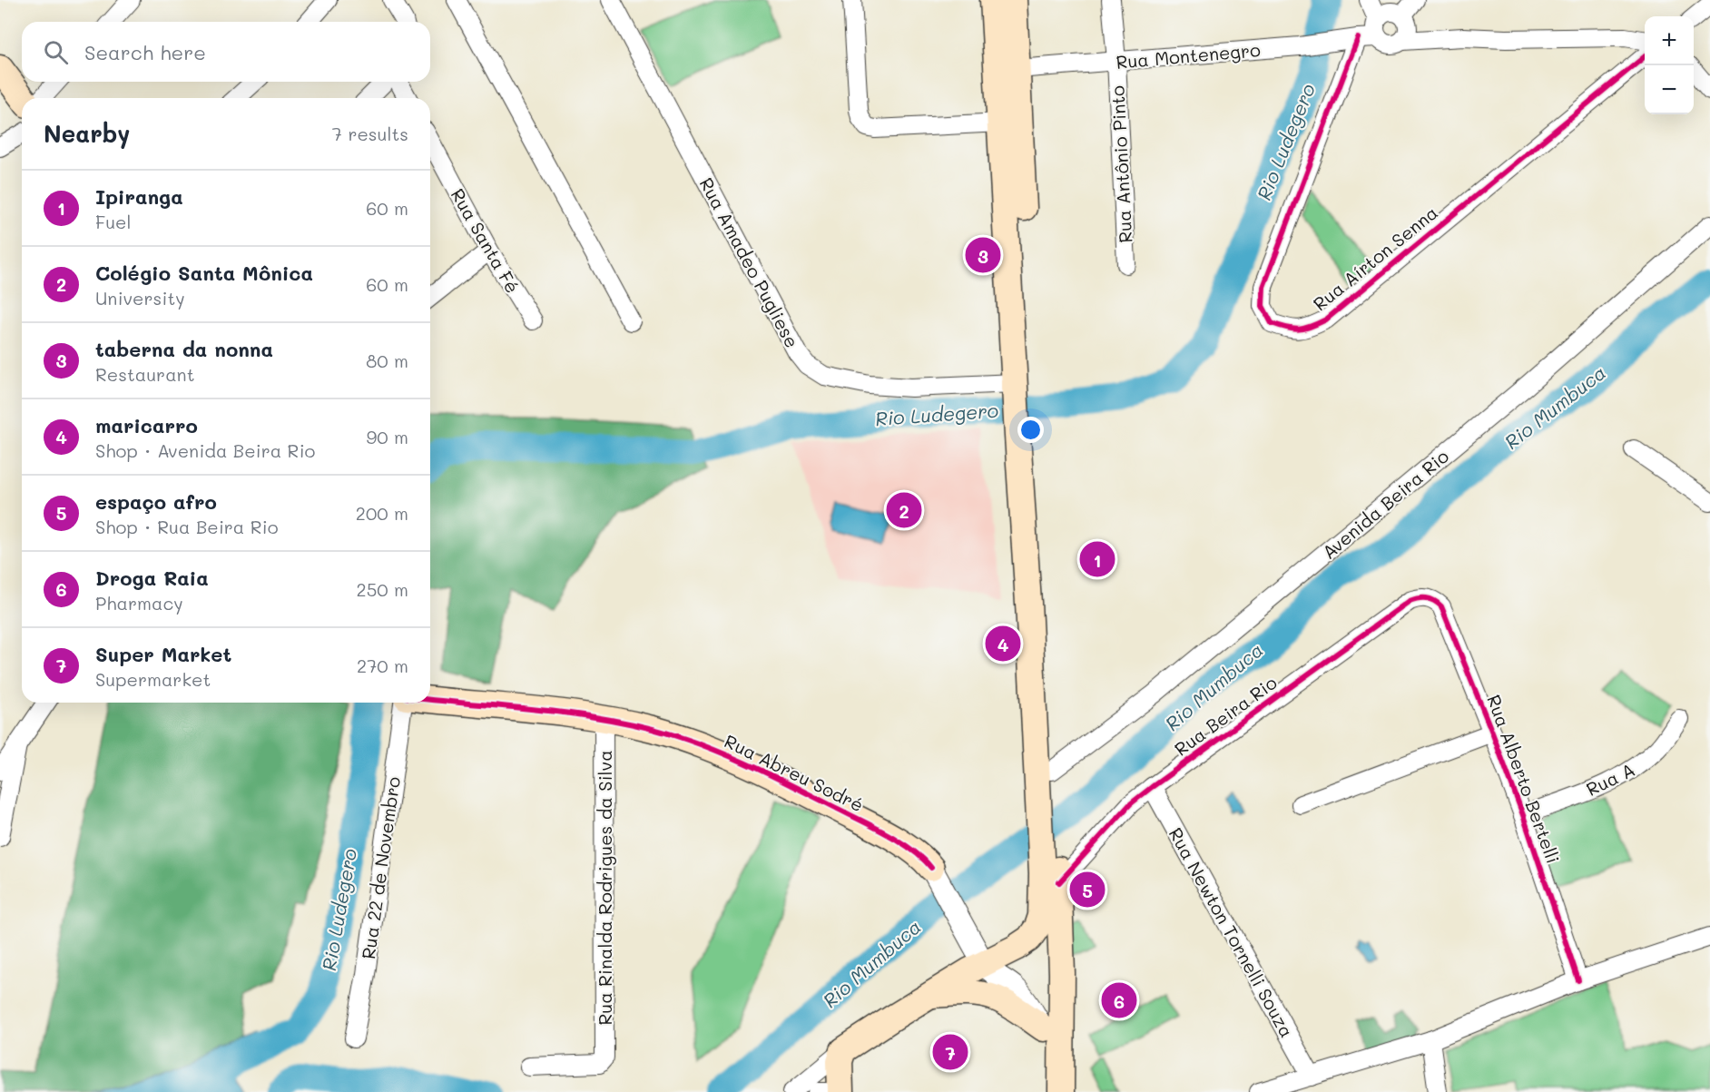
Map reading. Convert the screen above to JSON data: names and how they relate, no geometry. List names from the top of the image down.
{
  "streets": {
    "main road": ["Rua Abreu Sodré"],
    "street": [
      "Rua Montenegro",
      "Rua Antônio Pinto",
      "Rua Santa Fé",
      "Rua Aírton Senna",
      "Rua Amadeo Pugliese",
      "Avenida Beira Rio",
      "Rua Beira Rio",
      "Rua Alberto Bertelli",
      "Rua A",
      "Rua 22 de Novembro",
      "Rua Rinalda Rodrigues da Silva",
      "Rua Newton Tornelli Souza"
    ]
  },
  "crossings": [
    ["Rua Montenegro", "Rua Antônio Pinto"],
    ["Rua Montenegro", "Rua Aírton Senna"],
    ["Rua Beira Rio", "Rua Alberto Bertelli"],
    ["Rua Beira Rio", "Rua Newton Tornelli Souza"],
    ["Rua Abreu Sodré", "Rua Rinalda Rodrigues da Silva"],
    ["Rua Alberto Bertelli", "Rua A"]
  ],
  "water": ["Rio Ludegero", "Rio Mumbuca"],
  "page": {
    "map_buttons": ["+", "−"],
    "search": "Search here",
    "heading": ["Nearby", "7 results"],
    "list": [
      {
        "mark": "1",
        "name": "Ipiranga",
        "note": "Fuel",
        "value": "60 m"
      },
      {
        "mark": "2",
        "name": "Colégio Santa Mônica",
        "note": "University",
        "value": "60 m"
      },
      {
        "mark": "3",
        "name": "taberna da nonna",
        "note": "Restaurant",
        "value": "80 m"
      },
      {
        "mark": "4",
        "name": "maricarro",
        "note": "Shop · Avenida Beira Rio",
        "value": "90 m"
      },
      {
        "mark": "5",
        "name": "espaço afro",
        "note": "Shop · Rua Beira Rio",
        "value": "200 m"
      },
      {
        "mark": "6",
        "name": "Droga Raia",
        "note": "Pharmacy",
        "value": "250 m"
      },
      {
        "mark": "7",
        "name": "Super Market",
        "note": "Supermarket",
        "value": "270 m"
      }
    ],
    "pins": [
      "3",
      "2",
      "1",
      "4",
      "5",
      "6",
      "7"
    ]
  }
}
